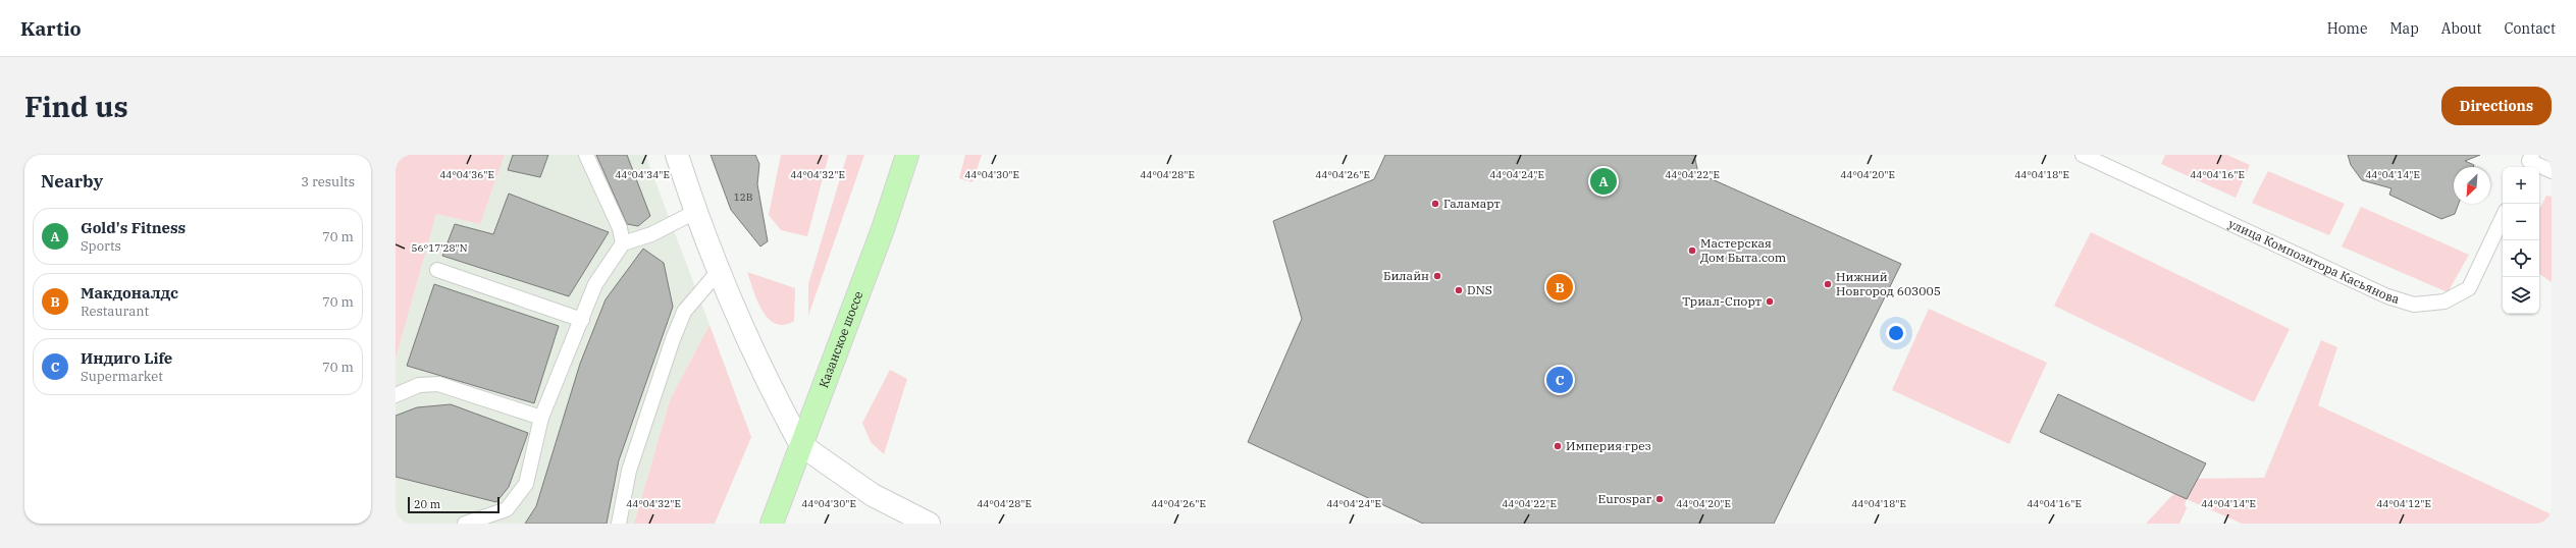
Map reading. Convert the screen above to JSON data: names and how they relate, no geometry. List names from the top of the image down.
{
  "streets": {
    "main road": ["Казанское шоссе"],
    "lane": ["улица Композитора Касьянова"]
  },
  "places": [
    "Галамарт",
    "Мастерская Дом Быта.com",
    "Билайн",
    "Нижний Новгород 603005",
    "DNS",
    "Триал-Спорт",
    "Империя грез",
    "Eurospar"
  ],
  "house_numbers": ["12В"],
  "scale_bar": "20 m",
  "north": "bottom left",
  "page": {
    "header": "Kartio",
    "nav": [
      "Home",
      "Map",
      "About",
      "Contact"
    ],
    "buttons": "Directions",
    "title": "Find us",
    "heading": ["Nearby", "3 results"],
    "pins": ["A", "B", "C"],
    "map_buttons": ["+", "−"],
    "list": [
      {
        "mark": "A",
        "name": "Gold's Fitness",
        "note": "Sports",
        "value": "70 m"
      },
      {
        "mark": "B",
        "name": "Макдоналдс",
        "note": "Restaurant",
        "value": "70 m"
      },
      {
        "mark": "C",
        "name": "Индиго Life",
        "note": "Supermarket",
        "value": "70 m"
      }
    ],
    "scale": "20 m"
  },
  "coordinates": [
    "44°04'36\"E",
    "44°04'34\"E",
    "44°04'32\"E",
    "44°04'30\"E",
    "44°04'28\"E",
    "44°04'26\"E",
    "44°04'24\"E",
    "44°04'22\"E",
    "44°04'20\"E",
    "44°04'16\"E",
    "44°04'18\"E",
    "44°04'14\"E",
    "56°17'28\"N",
    "44°04'12\"E"
  ]
}
